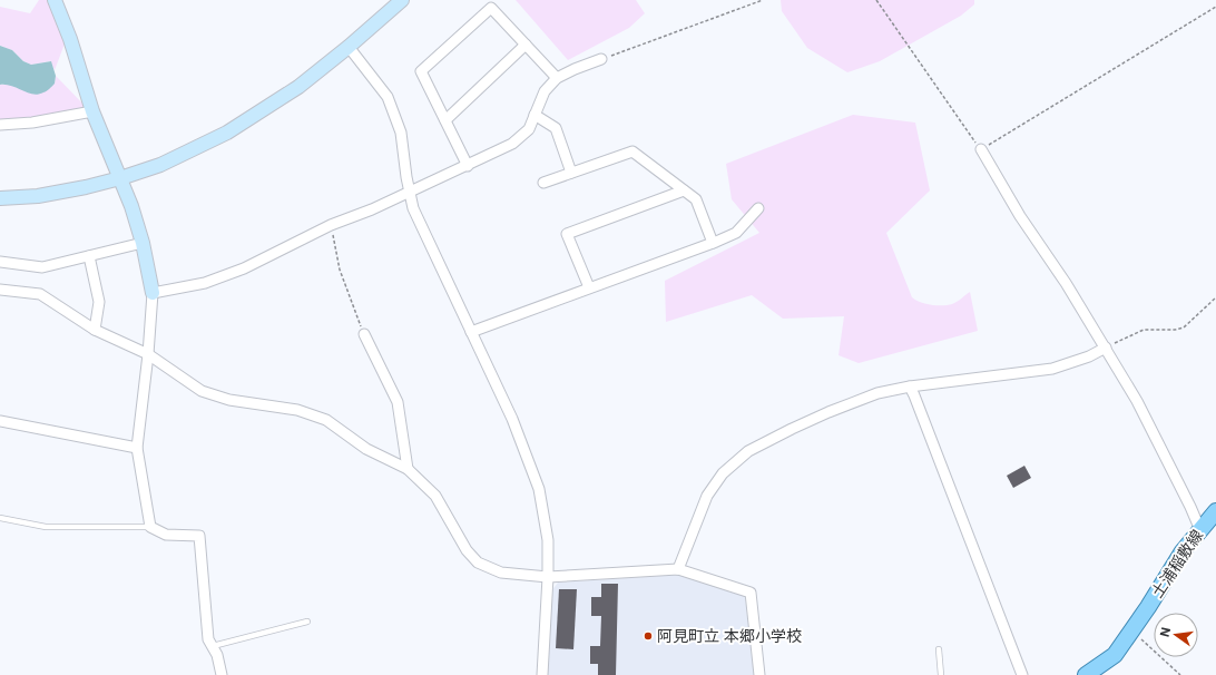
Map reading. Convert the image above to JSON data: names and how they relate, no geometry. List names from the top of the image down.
{
  "streets": {
    "main road": ["土浦稲敷線"]
  },
  "places": ["阿見町立 本郷小学校"],
  "north": "left"
}
